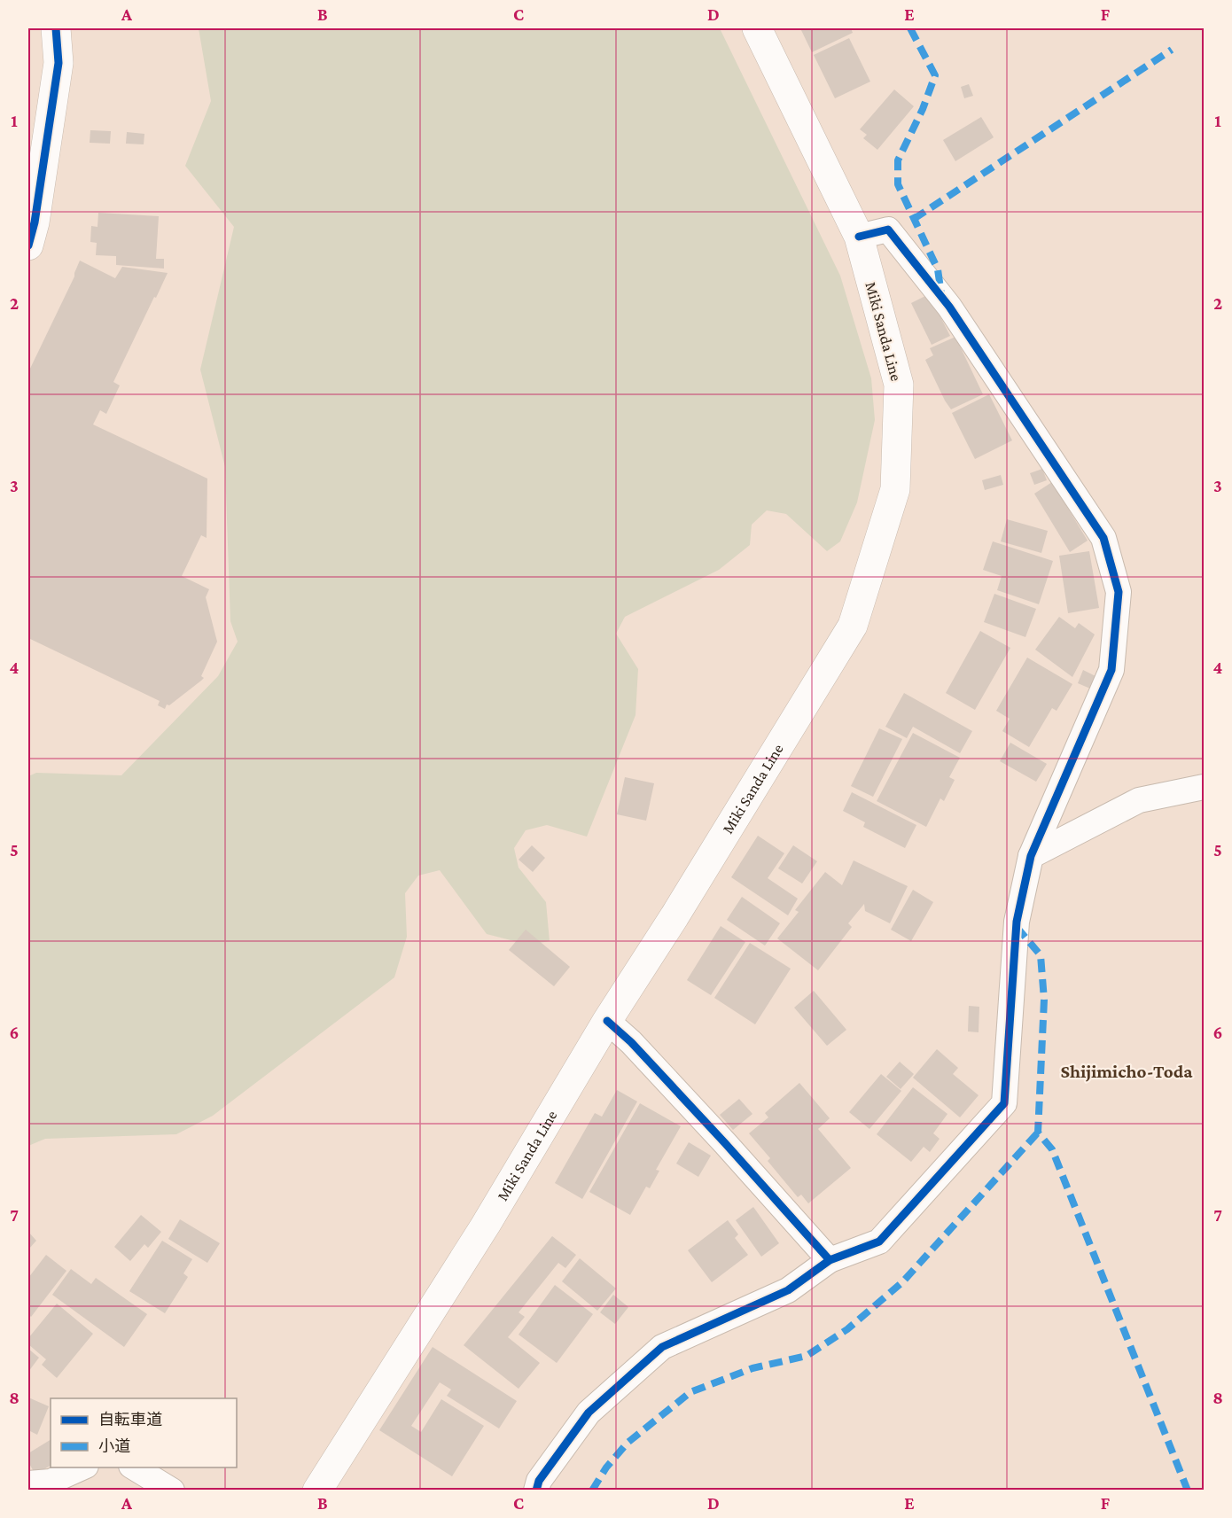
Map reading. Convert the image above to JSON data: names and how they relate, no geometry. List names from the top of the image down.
{
  "streets": {
    "main road": ["Miki Sanda Line"]
  },
  "districts": ["Shijimicho-Toda"],
  "legend": ["自転車道", "小道"],
  "grid": {
    "columns": [
      "A",
      "B",
      "C",
      "D",
      "E",
      "F"
    ],
    "rows": [
      "1",
      "2",
      "3",
      "4",
      "5",
      "6",
      "7",
      "8"
    ]
  }
}
